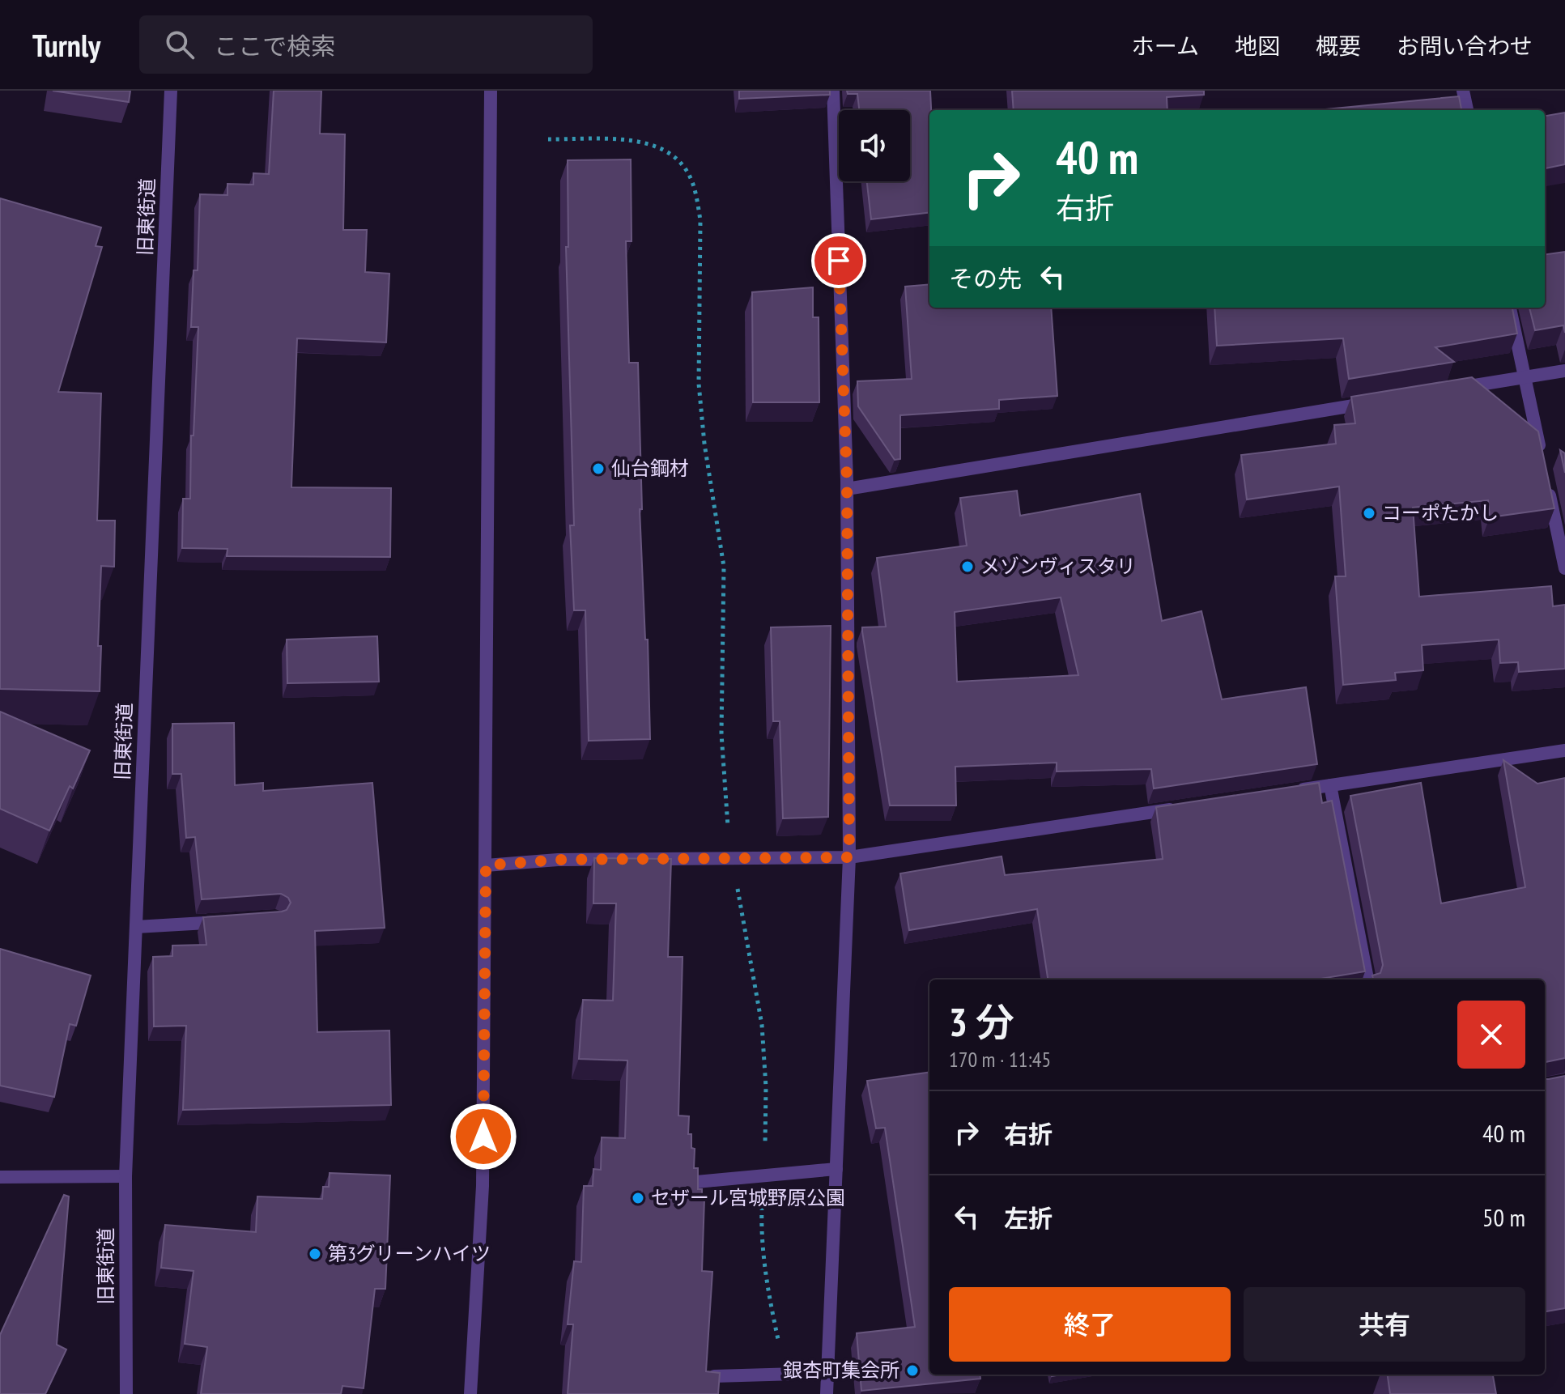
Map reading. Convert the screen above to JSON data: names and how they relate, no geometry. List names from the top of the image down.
{
  "streets": {
    "street": ["旧東街道"]
  },
  "places": [
    "仙台鋼材",
    "コーポたかし",
    "メゾンヴィスタリ",
    "セザール宮城野原公園",
    "第3グリーンハイツ",
    "銀杏町集会所"
  ],
  "page": {
    "header": "Turnly",
    "search": "ここで検索",
    "nav": [
      "ホーム",
      "地図",
      "概要",
      "お問い合わせ"
    ],
    "turn": ["40 m", "右折"],
    "then": "その先",
    "heading": ["3 分", "170 m · 11:45"],
    "list": [
      {
        "name": "右折",
        "value": "40 m"
      },
      {
        "name": "左折",
        "value": "50 m"
      }
    ],
    "buttons": ["終了", "共有"]
  }
}
